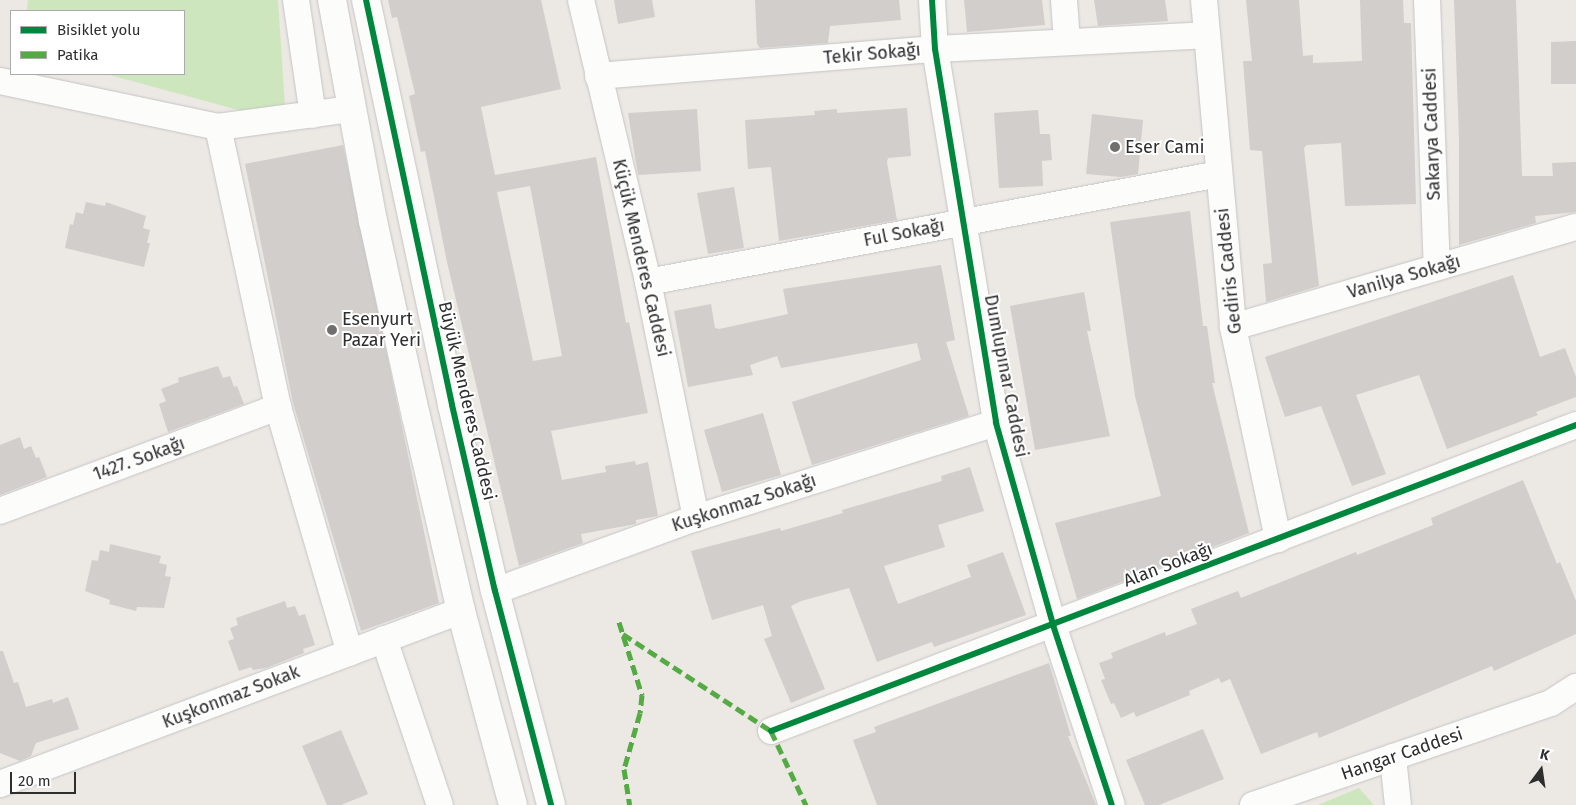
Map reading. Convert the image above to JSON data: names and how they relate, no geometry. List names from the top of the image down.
{
  "streets": {
    "street": [
      "Tekir Sokağı",
      "Sakarya Caddesi",
      "Ful Sokağı",
      "Küçük Menderes Caddesi",
      "Gediris Caddesi",
      "Vanilya Sokağı",
      "Dumlupınar Caddesi",
      "Büyük Menderes Caddesi",
      "1427. Sokağı",
      "Kuşkonmaz Sokağı",
      "Alan Sokağı",
      "Kuşkonmaz Sokak",
      "Hangar Caddesi"
    ]
  },
  "crossings": [
    ["Tekir Sokağı", "Küçük Menderes Caddesi"],
    ["Tekir Sokağı", "Gediris Caddesi"],
    ["Tekir Sokağı", "Dumlupınar Caddesi"],
    ["Sakarya Caddesi", "Vanilya Sokağı"],
    ["Ful Sokağı", "Küçük Menderes Caddesi"],
    ["Ful Sokağı", "Gediris Caddesi"],
    ["Ful Sokağı", "Dumlupınar Caddesi"],
    ["Küçük Menderes Caddesi", "Kuşkonmaz Sokağı"],
    ["Gediris Caddesi", "Vanilya Sokağı"],
    ["Gediris Caddesi", "Alan Sokağı"],
    ["Dumlupınar Caddesi", "Kuşkonmaz Sokağı"],
    ["Dumlupınar Caddesi", "Alan Sokağı"],
    ["Büyük Menderes Caddesi", "Kuşkonmaz Sokağı"]
  ],
  "places": ["Eser Cami", "Esenyurt Pazar Yeri"],
  "legend": ["Bisiklet yolu", "Patika"],
  "scale_bar": "20 m",
  "north": "top"
}
